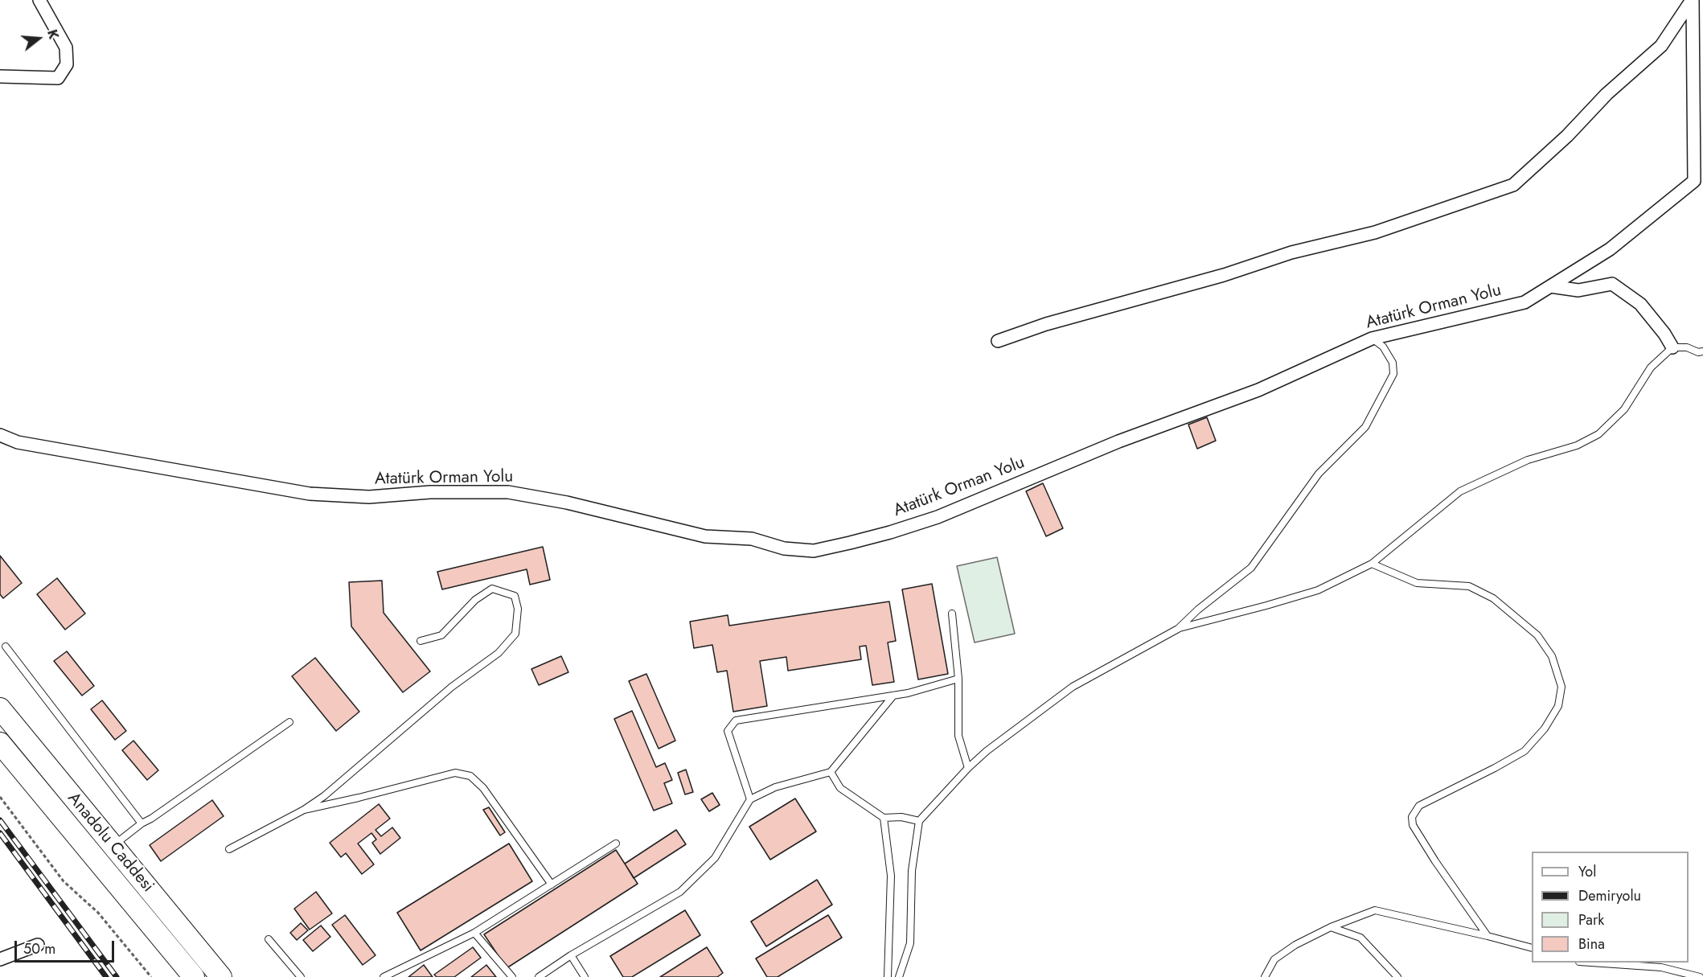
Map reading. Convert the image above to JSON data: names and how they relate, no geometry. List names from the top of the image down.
{
  "streets": {
    "highway": ["Anadolu Caddesi"],
    "street": ["Atatürk Orman Yolu"]
  },
  "legend": [
    "Yol",
    "Demiryolu",
    "Park",
    "Bina"
  ],
  "scale_bar": "50 m",
  "north": "right"
}
